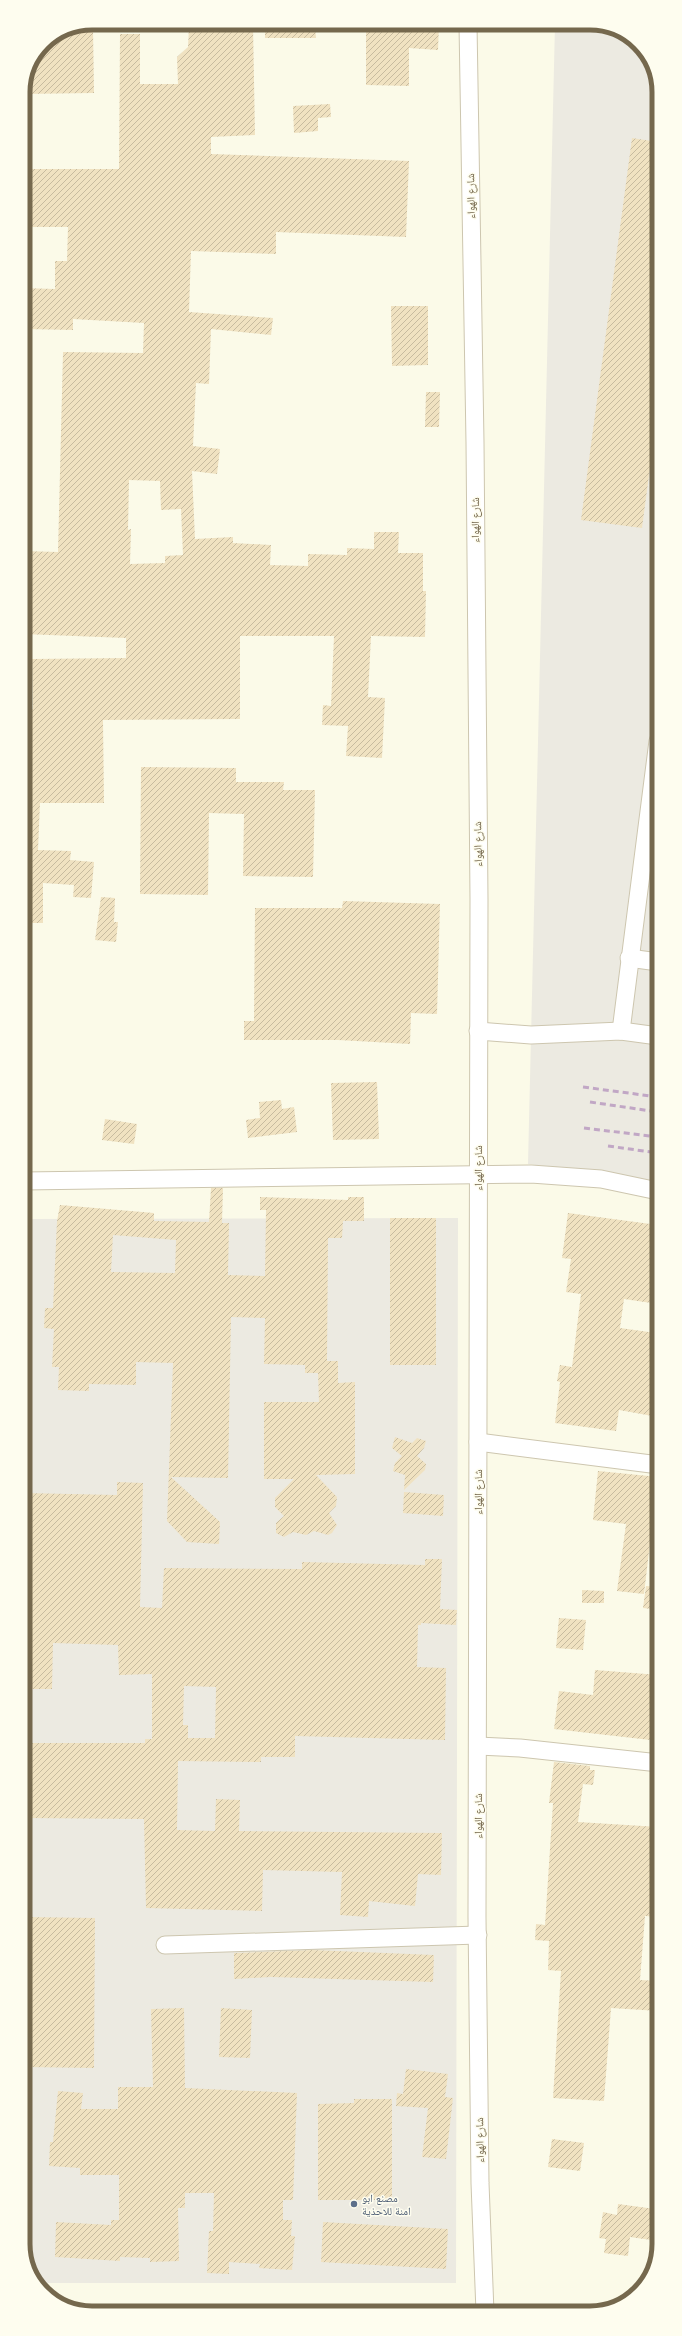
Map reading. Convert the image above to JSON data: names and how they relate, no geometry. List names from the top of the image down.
{
  "streets": {
    "street": ["شارع الهواء"]
  },
  "places": ["مصنع ابو امنة للاحذية"]
}
